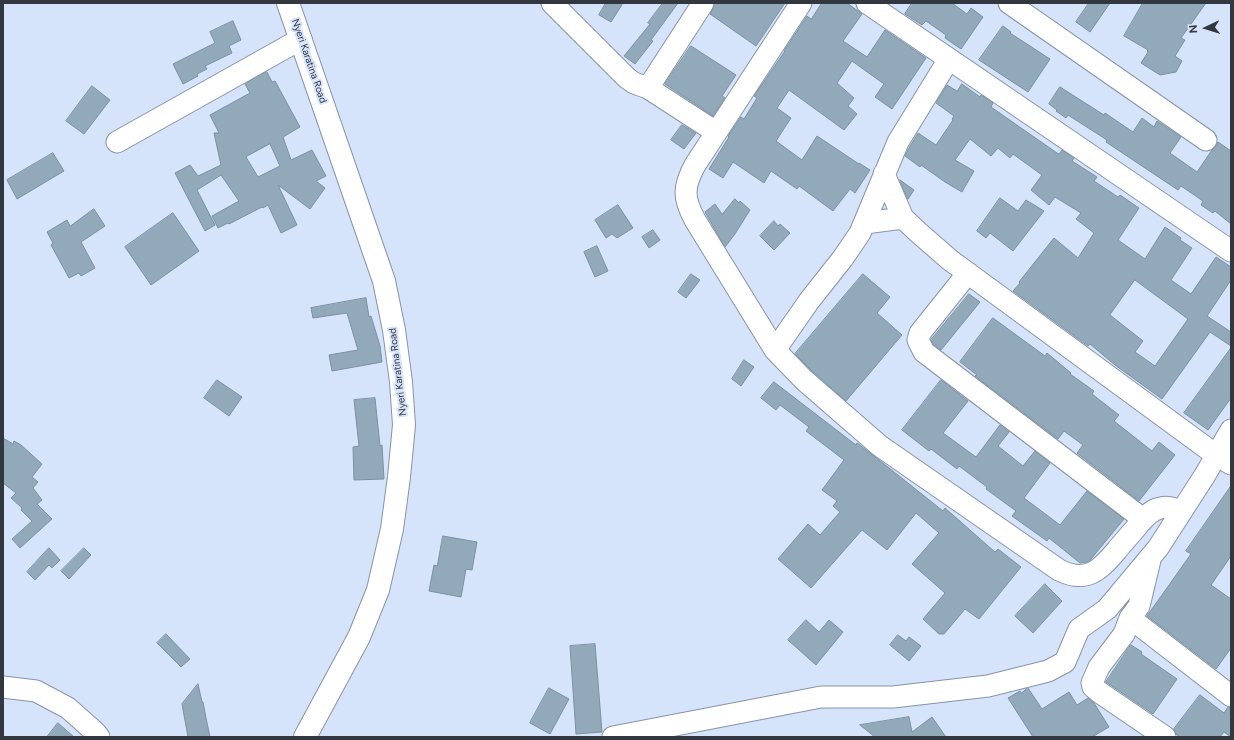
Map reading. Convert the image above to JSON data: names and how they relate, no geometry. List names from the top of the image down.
{
  "streets": {
    "highway": ["Nyeri Karatina Road"]
  },
  "north": "left"
}
